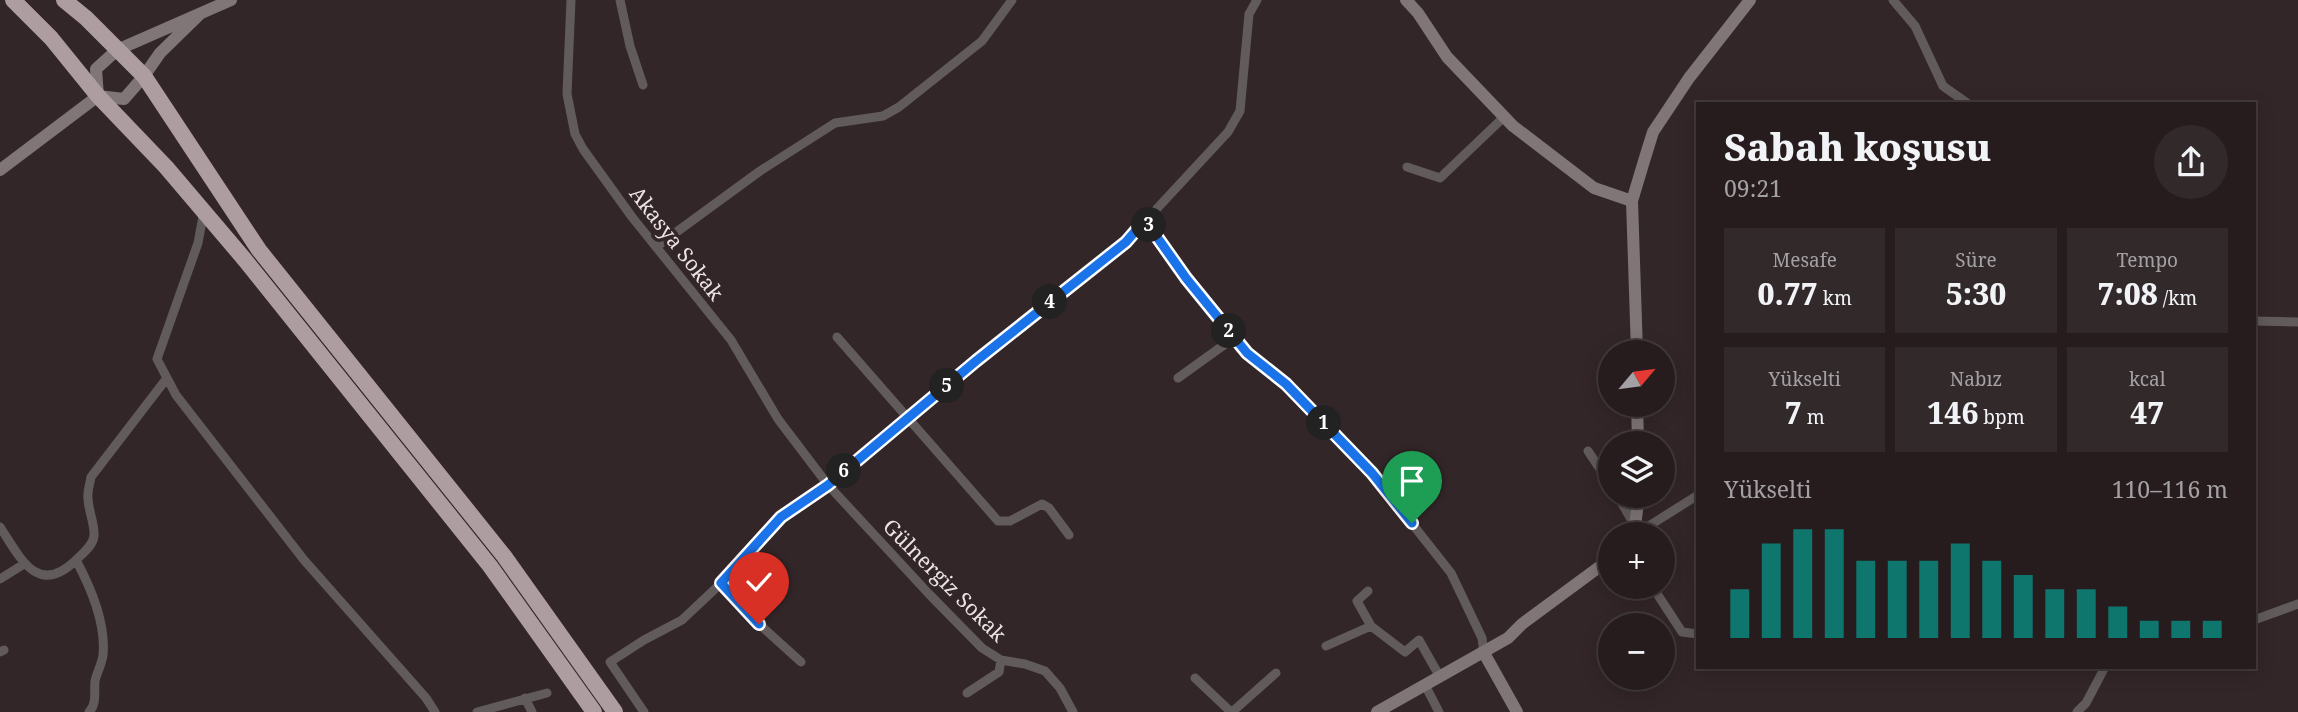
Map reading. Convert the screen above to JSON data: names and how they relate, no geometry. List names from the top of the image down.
{
  "streets": {
    "street": ["Akasya Sokak", "Gülnergiz Sokak"]
  },
  "crossings": [
    ["Akasya Sokak", "Gülnergiz Sokak"]
  ],
  "north": "top right",
  "page": {
    "heading": ["Sabah koşusu", "09:21"],
    "pins": [
      "3",
      "4",
      "2",
      "5",
      "1",
      "6"
    ],
    "stats": [
      ["Mesafe", "0.77 km"],
      ["Süre", "5:30"],
      ["Tempo", "7:08 /km"],
      ["Yükselti", "7 m"],
      ["Nabız", "146 bpm"],
      ["kcal", "47"]
    ],
    "map_buttons": ["+", "−"],
    "chart": ["Yükselti", "110–116 m"]
  }
}
